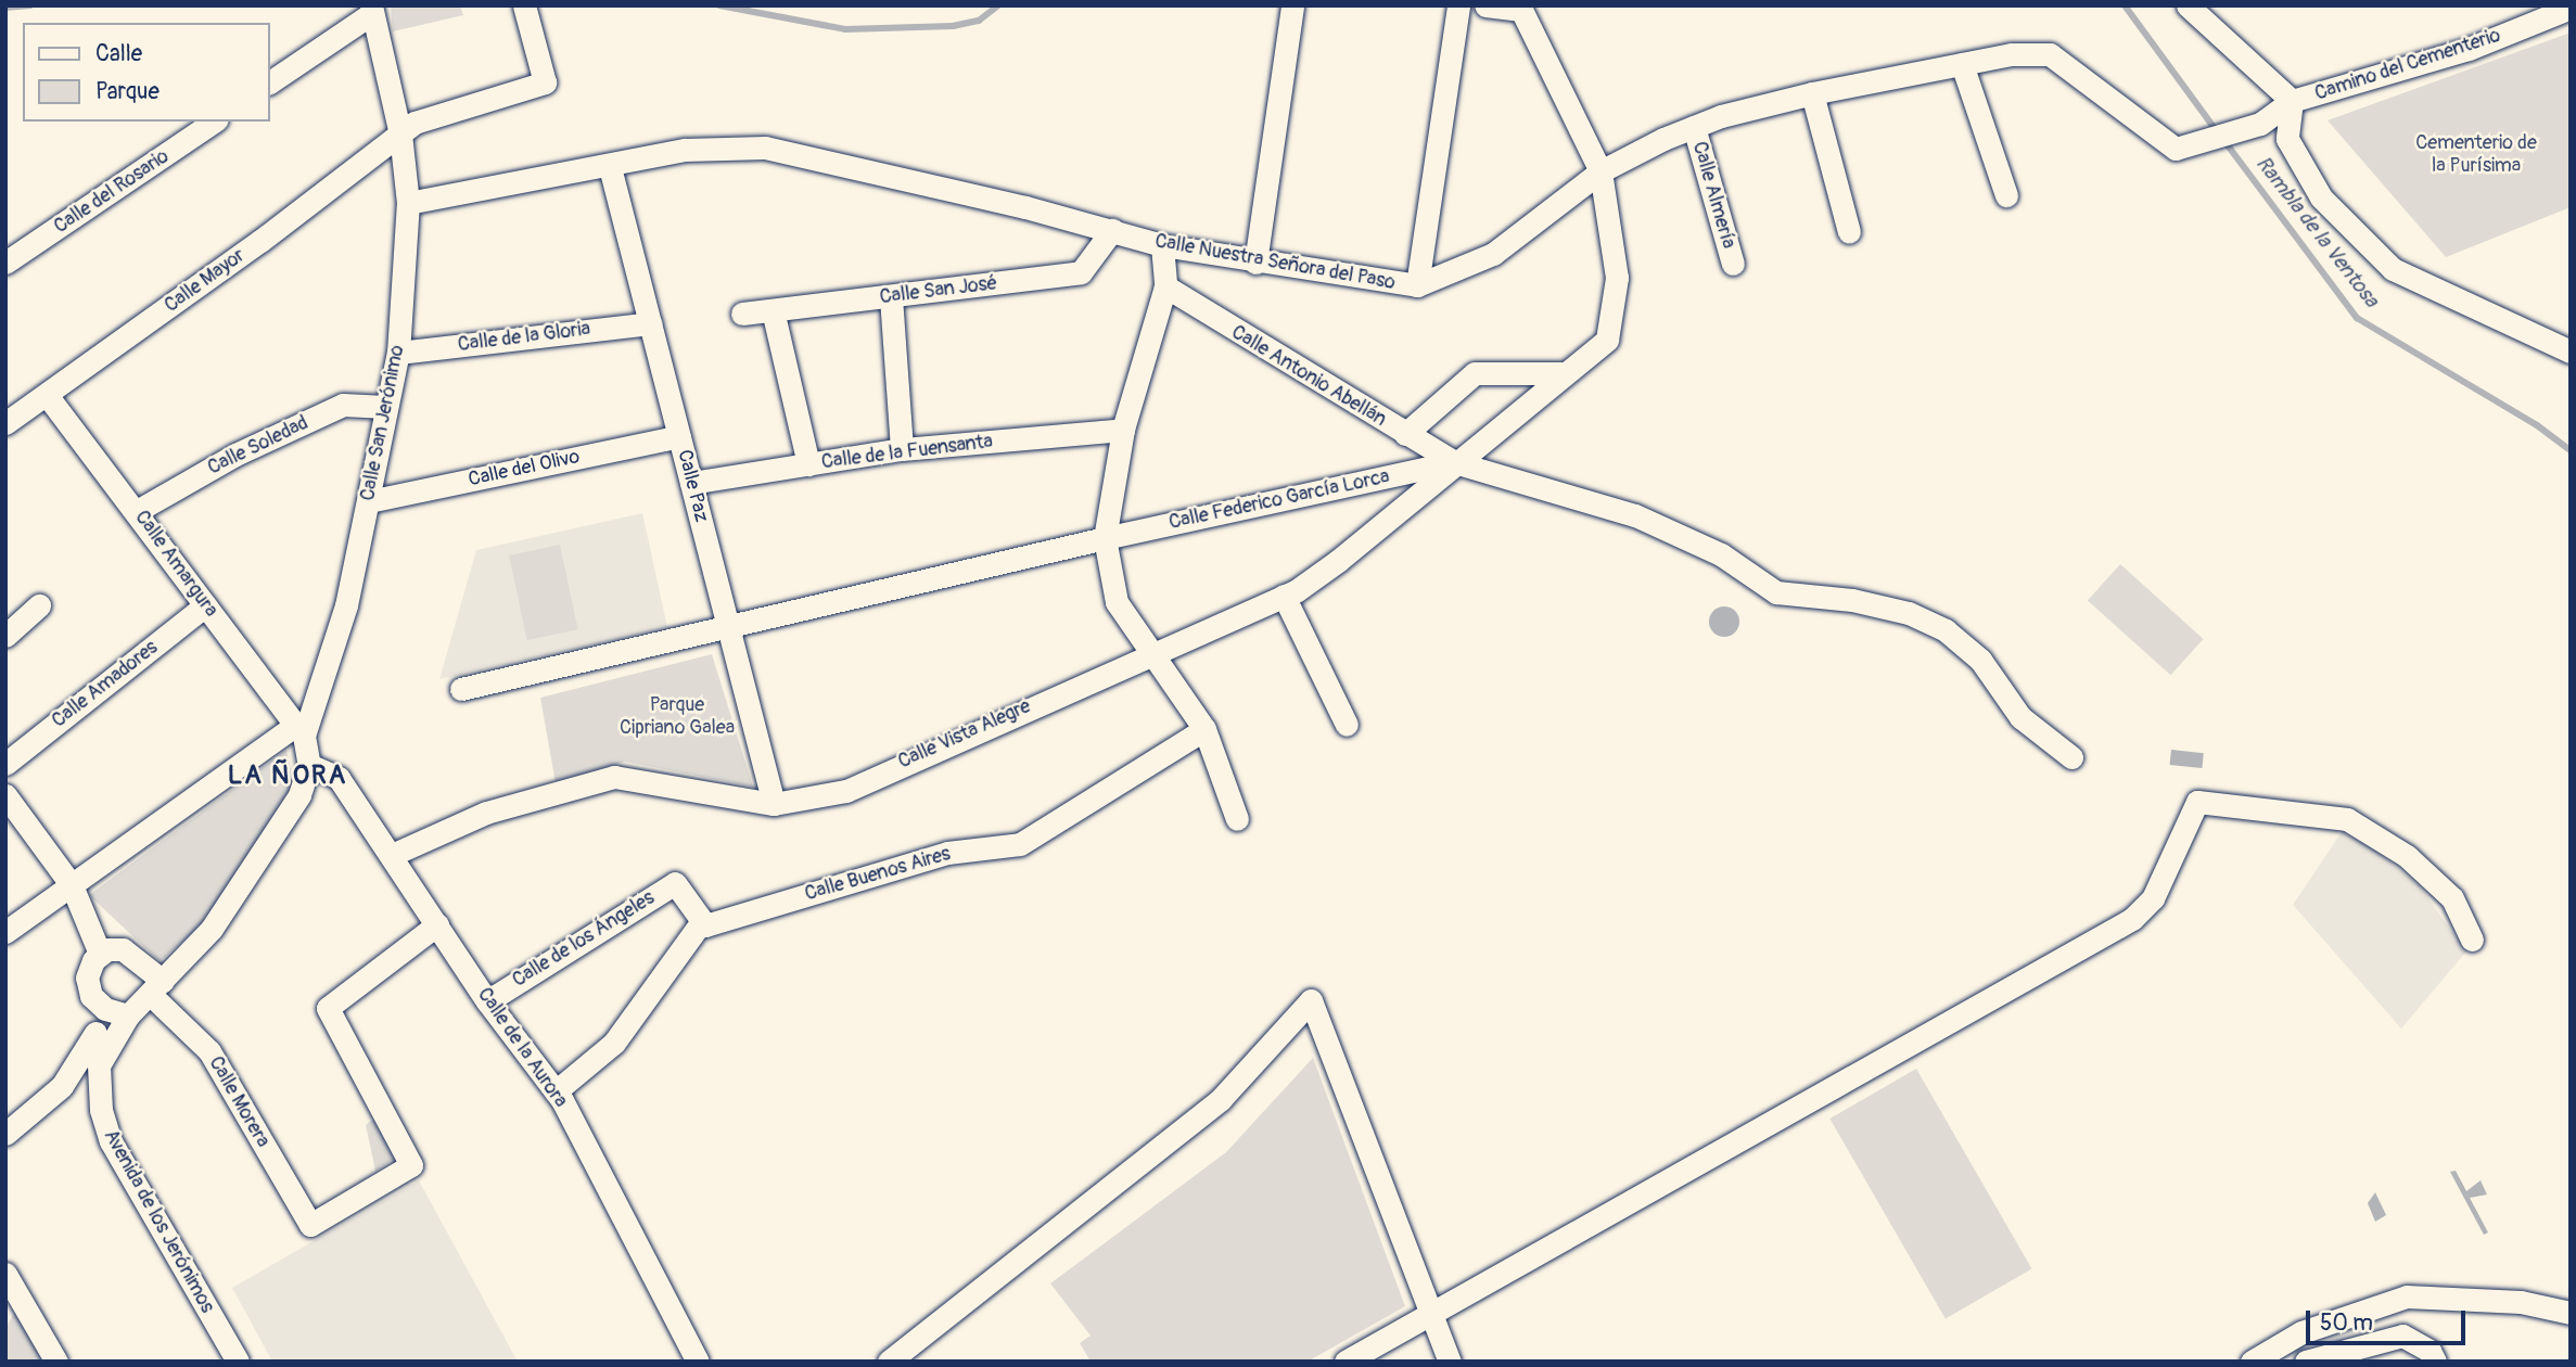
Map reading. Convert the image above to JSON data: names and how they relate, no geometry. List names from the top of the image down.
{
  "streets": {
    "street": [
      "Camino del Cementerio",
      "Calle del Rosario",
      "Calle Almería",
      "Calle Nuestra Señora del Paso",
      "Calle Mayor",
      "Calle San José",
      "Calle de la Gloria",
      "Calle Antonio Abellán",
      "Calle San Jerónimo",
      "Calle Soledad",
      "Calle de la Fuensanta",
      "Calle del Olivo",
      "Calle Paz",
      "Calle Federico García Lorca",
      "Calle Amargura",
      "Calle Amadores",
      "Calle Vista Alegre",
      "Calle Buenos Aires",
      "Calle de los Ángeles",
      "Calle de la Aurora",
      "Calle Morera",
      "Avenida de los Jerónimos"
    ]
  },
  "crossings": [
    ["Camino del Cementerio", "Calle Nuestra Señora del Paso"],
    ["Calle Almería", "Calle Nuestra Señora del Paso"],
    ["Calle Nuestra Señora del Paso", "Calle San José"],
    ["Calle Nuestra Señora del Paso", "Calle San Jerónimo"],
    ["Calle Nuestra Señora del Paso", "Calle Paz"],
    ["Calle Nuestra Señora del Paso", "Calle Vista Alegre"],
    ["Calle Mayor", "Calle San Jerónimo"],
    ["Calle Mayor", "Calle Amargura"],
    ["Calle de la Gloria", "Calle San Jerónimo"],
    ["Calle de la Gloria", "Calle Paz"],
    ["Calle Antonio Abellán", "Calle Federico García Lorca"],
    ["Calle Antonio Abellán", "Calle Vista Alegre"],
    ["Calle San Jerónimo", "Calle Soledad"],
    ["Calle San Jerónimo", "Calle del Olivo"],
    ["Calle San Jerónimo", "Calle Amargura"],
    ["Calle Soledad", "Calle Amargura"],
    ["Calle de la Fuensanta", "Calle Paz"],
    ["Calle del Olivo", "Calle Paz"],
    ["Calle Paz", "Calle Federico García Lorca"],
    ["Calle Paz", "Calle Vista Alegre"],
    ["Calle Federico García Lorca", "Calle Vista Alegre"],
    ["Calle Amargura", "Calle Amadores"],
    ["Calle Vista Alegre", "Calle de la Aurora"],
    ["Calle Buenos Aires", "Calle de los Ángeles"],
    ["Calle de los Ángeles", "Calle de la Aurora"],
    ["Calle de la Aurora", "Calle Morera"],
    ["Calle de la Aurora", "Avenida de los Jerónimos"],
    ["Calle Morera", "Avenida de los Jerónimos"]
  ],
  "districts": ["LA ÑORA"],
  "water": ["Rambla de la Ventosa"],
  "parks": ["Cementerio de la Purísima", "Parque Cipriano Galea"],
  "legend": ["Calle", "Parque"],
  "scale_bar": "50 m"
}
